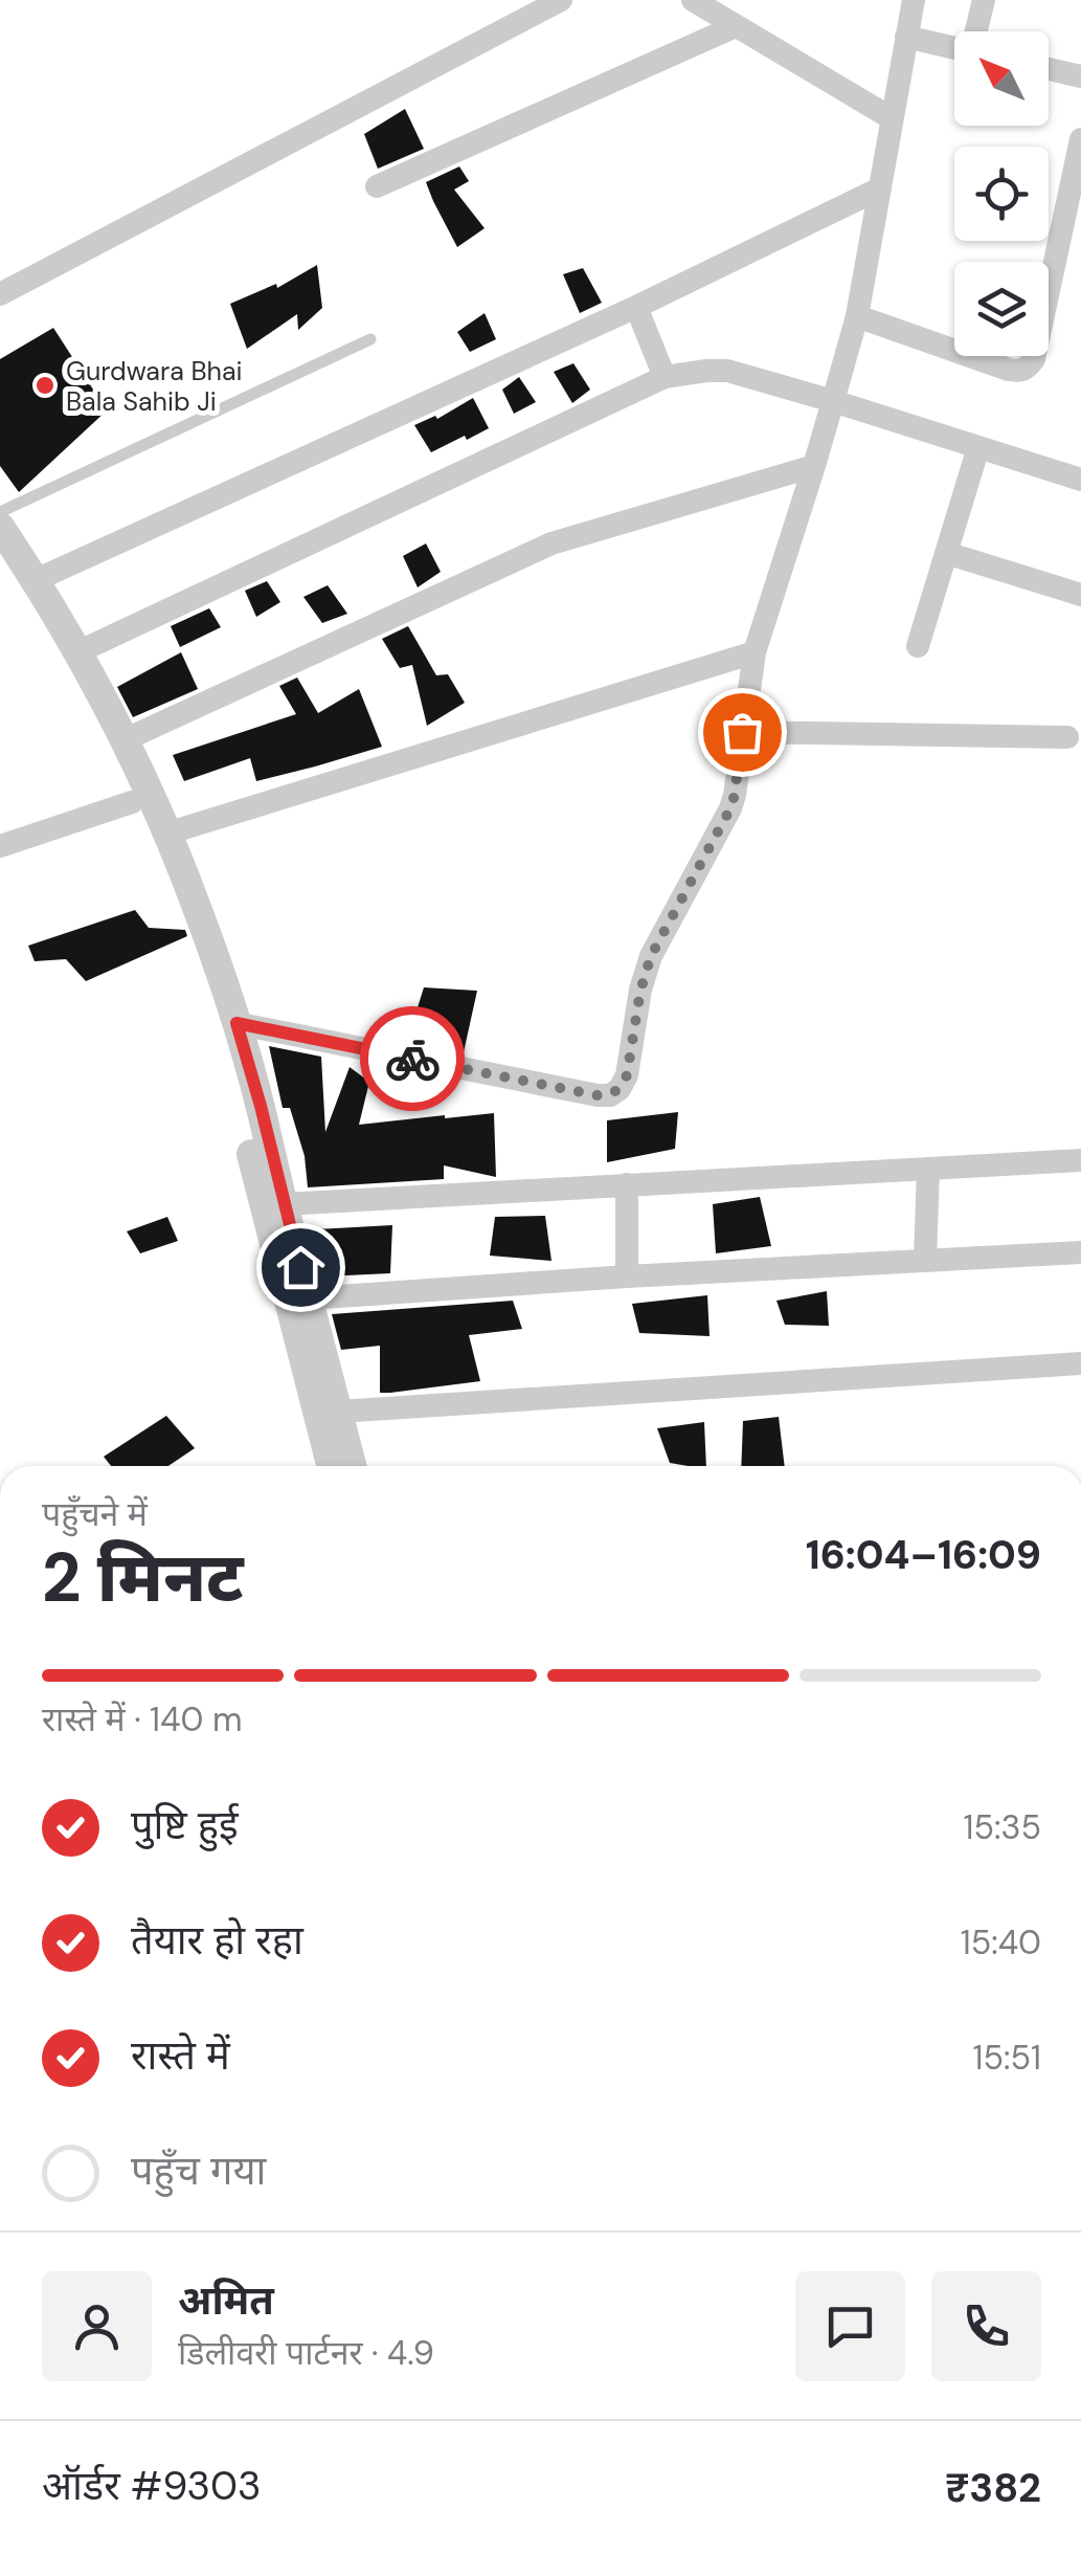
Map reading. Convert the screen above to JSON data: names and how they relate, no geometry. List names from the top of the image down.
{
  "places": ["Gurdwara Bhai Bala Sahib Ji"],
  "north": "top left",
  "page": {
    "heading": ["2 मिनट", "पहुँचने में", "16:04–16:09"],
    "panel": [
      "अमित",
      "डिलीवरी पार्टनर · 4.9",
      "ऑर्डर #9303",
      "₹382"
    ],
    "bar": "रास्ते में · 140 m",
    "list": [
      ["पुष्टि हुई", "15:35"],
      ["तैयार हो रहा", "15:40"],
      ["रास्ते में", "15:51"],
      "पहुँच गया"
    ]
  }
}
